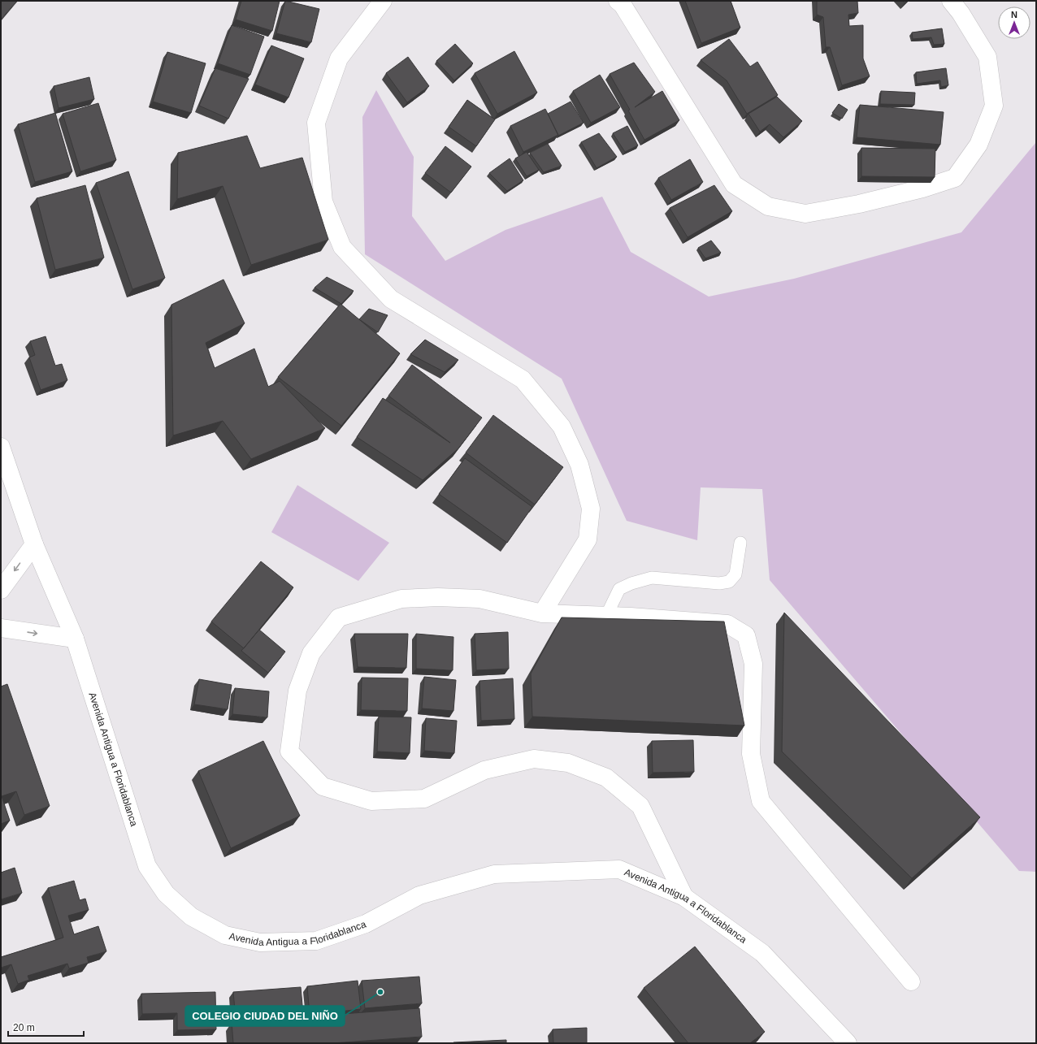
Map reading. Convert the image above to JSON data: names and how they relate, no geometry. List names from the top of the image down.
{
  "streets": {
    "street": ["Avenida Antigua a Floridablanca"]
  },
  "places": ["COLEGIO CIUDAD DEL NIÑO"],
  "scale_bar": "20 m",
  "north": "top"
}
